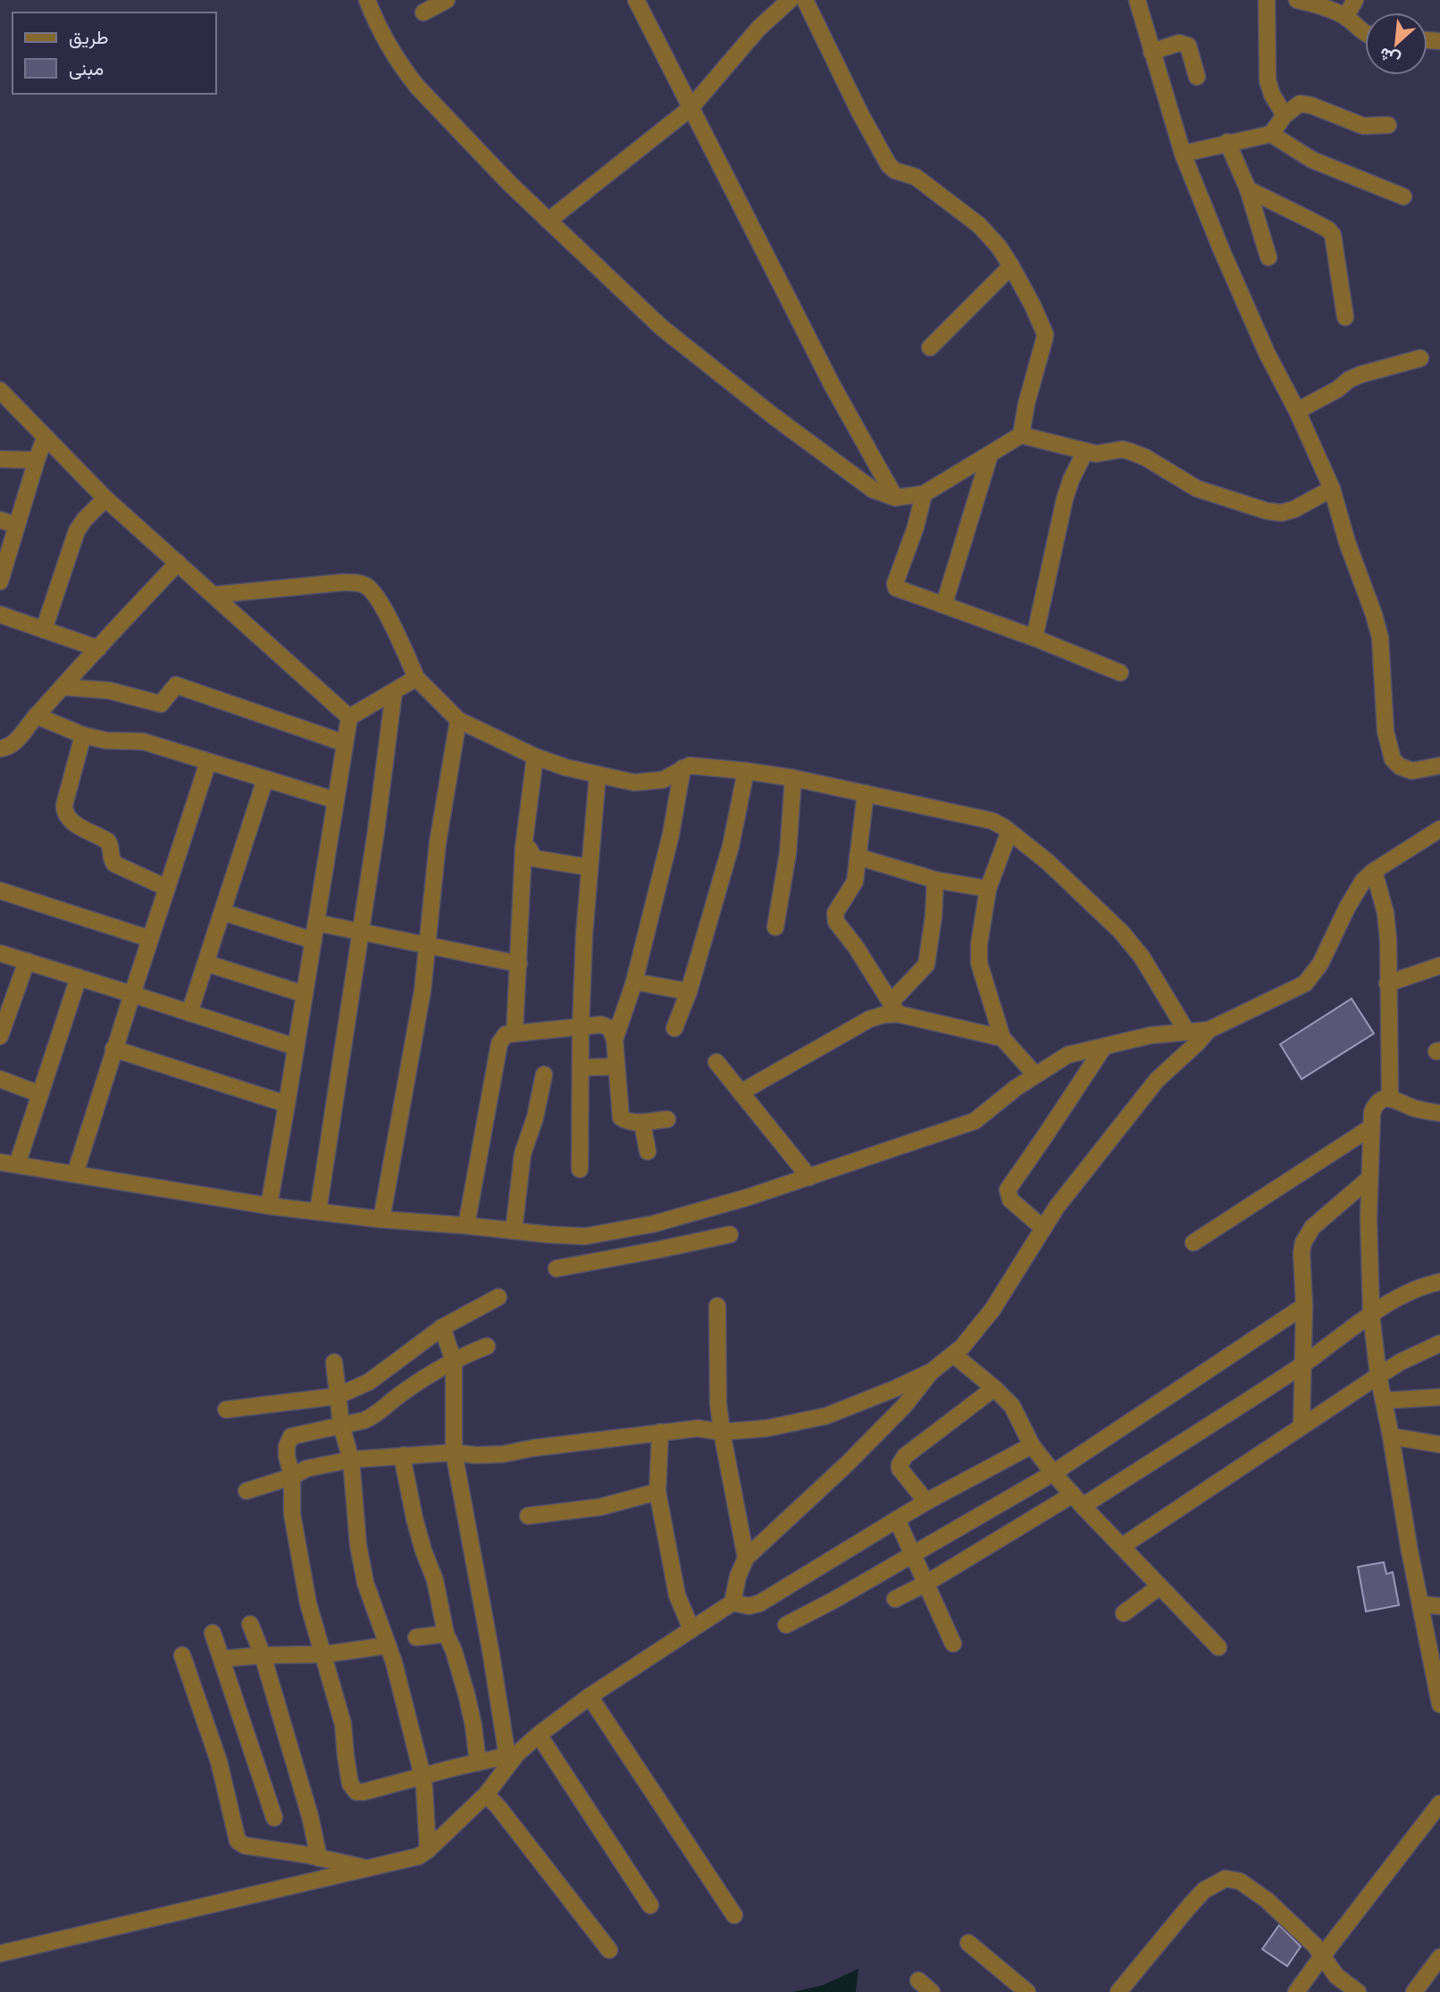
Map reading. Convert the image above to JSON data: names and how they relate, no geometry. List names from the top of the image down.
{
  "legend": ["طريق", "مبنى"],
  "north": "bottom left"
}
